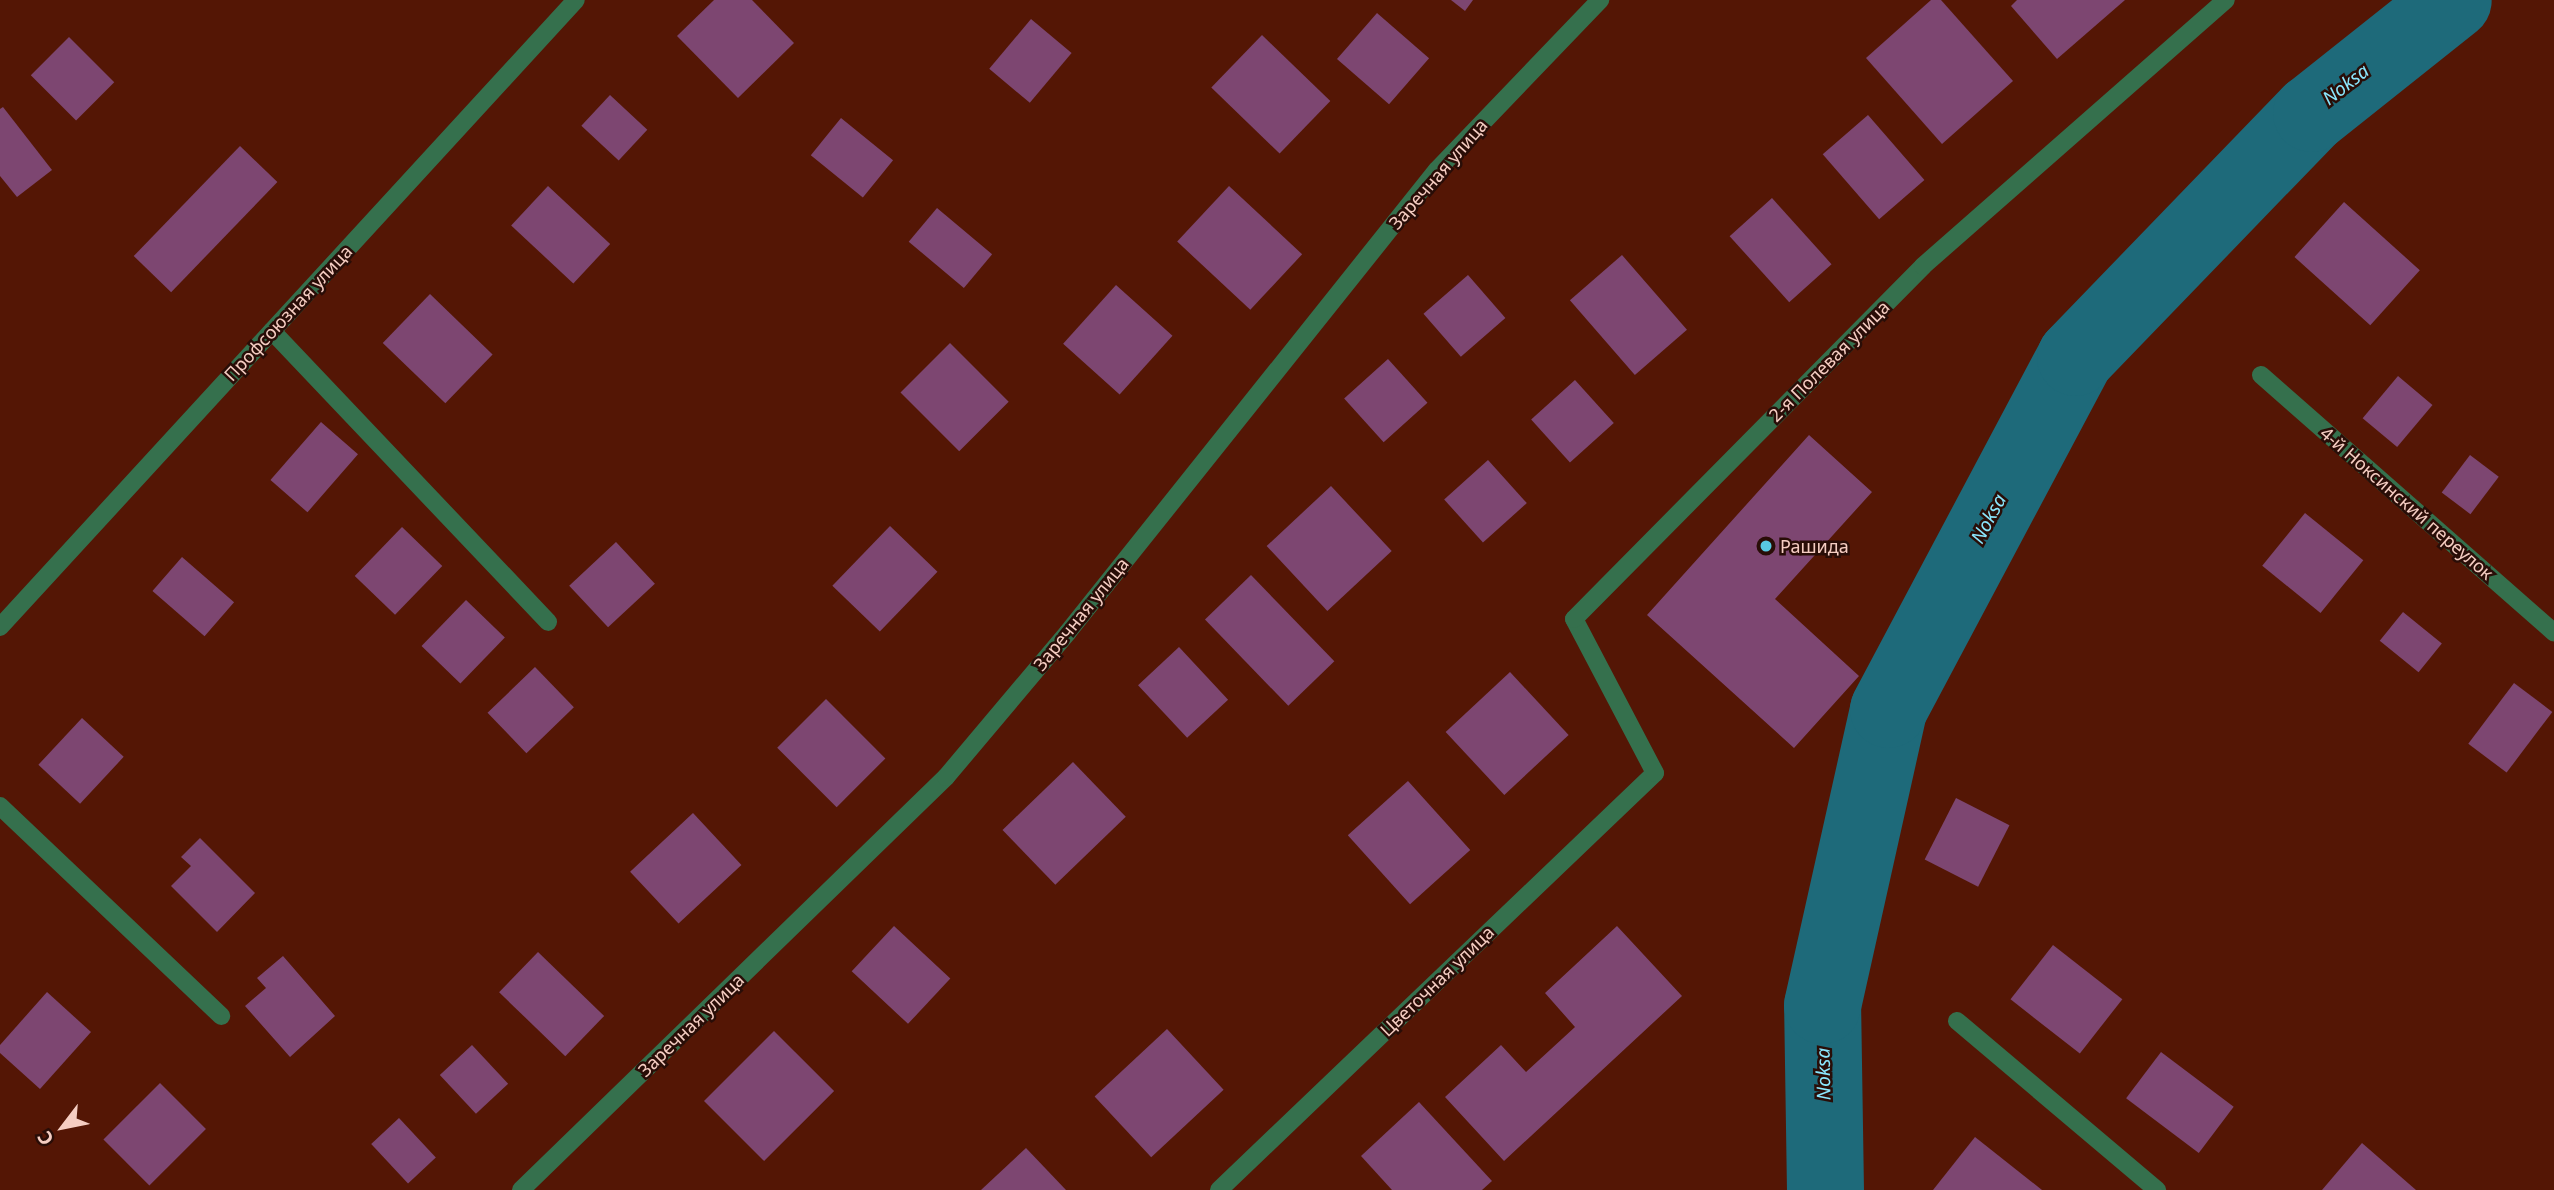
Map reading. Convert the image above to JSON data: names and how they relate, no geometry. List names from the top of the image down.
{
  "streets": {
    "street": [
      "Заречная улица",
      "Профсоюзная улица",
      "2-я Полевая улица",
      "4-й Ноксинский переулок",
      "Цветочная улица"
    ]
  },
  "crossings": [
    ["2-я Полевая улица", "Цветочная улица"]
  ],
  "water": ["Noksa"],
  "places": ["Рашида"],
  "north": "bottom left"
}
